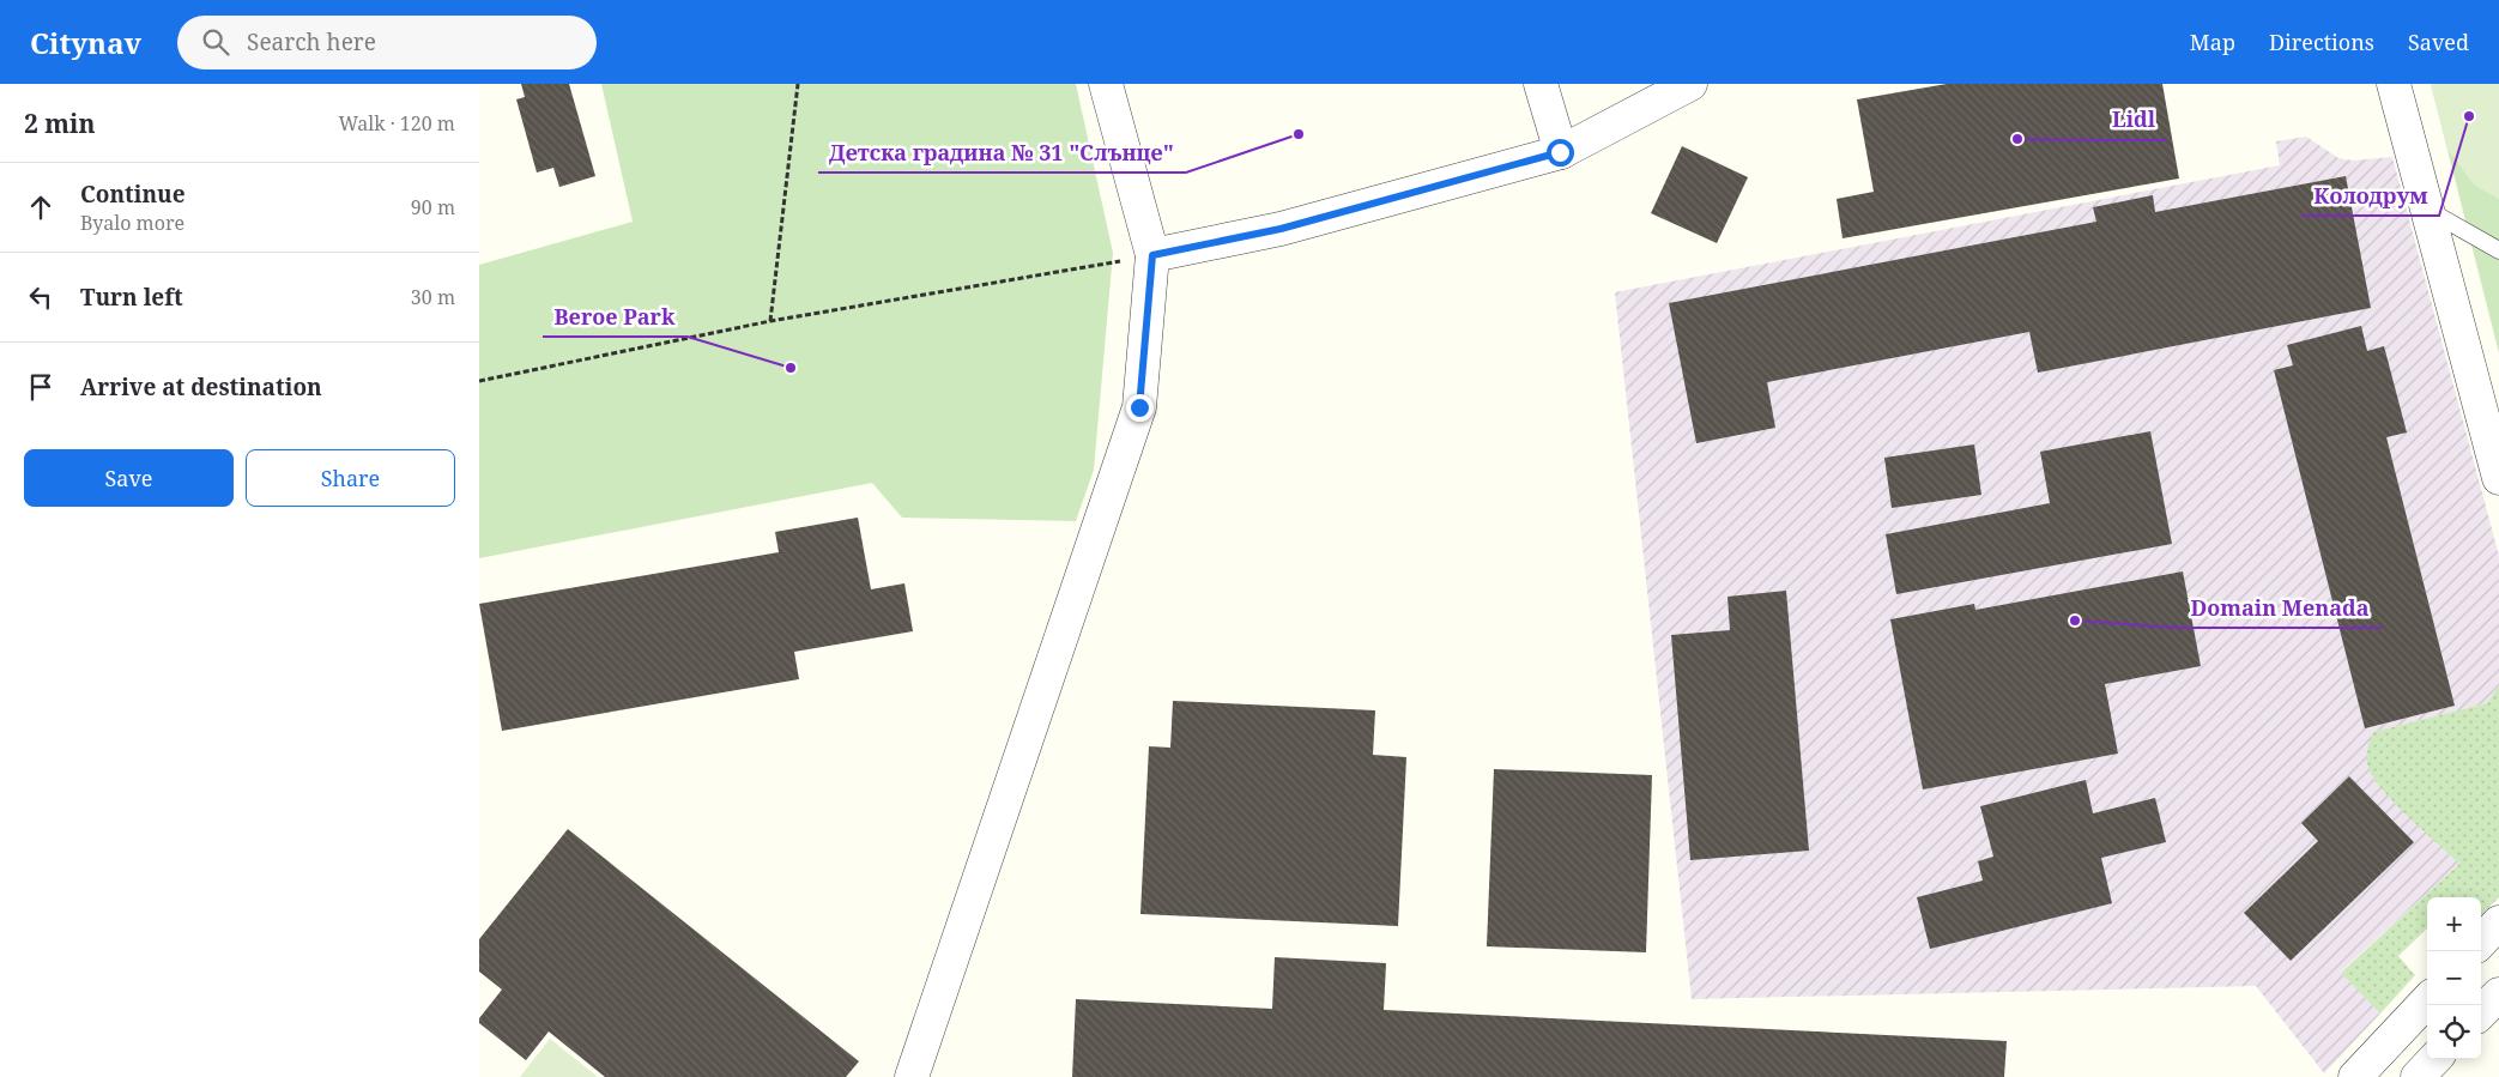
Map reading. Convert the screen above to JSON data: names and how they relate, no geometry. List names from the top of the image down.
{
  "places": [
    "Колодрум",
    "Детска градина № 31 \"Слънце\"",
    "Lidl",
    "Beroe Park",
    "Domain Menada"
  ],
  "page": {
    "header": "Citynav",
    "search": "Search here",
    "nav": ["Map", "Directions", "Saved"],
    "heading": ["2 min", "Walk · 120 m"],
    "list": [
      ["Continue", "Byalo more", "90 m"],
      ["Turn left", "30 m"],
      "Arrive at destination"
    ],
    "buttons": ["Save", "Share"],
    "map_buttons": ["+", "−"]
  }
}
